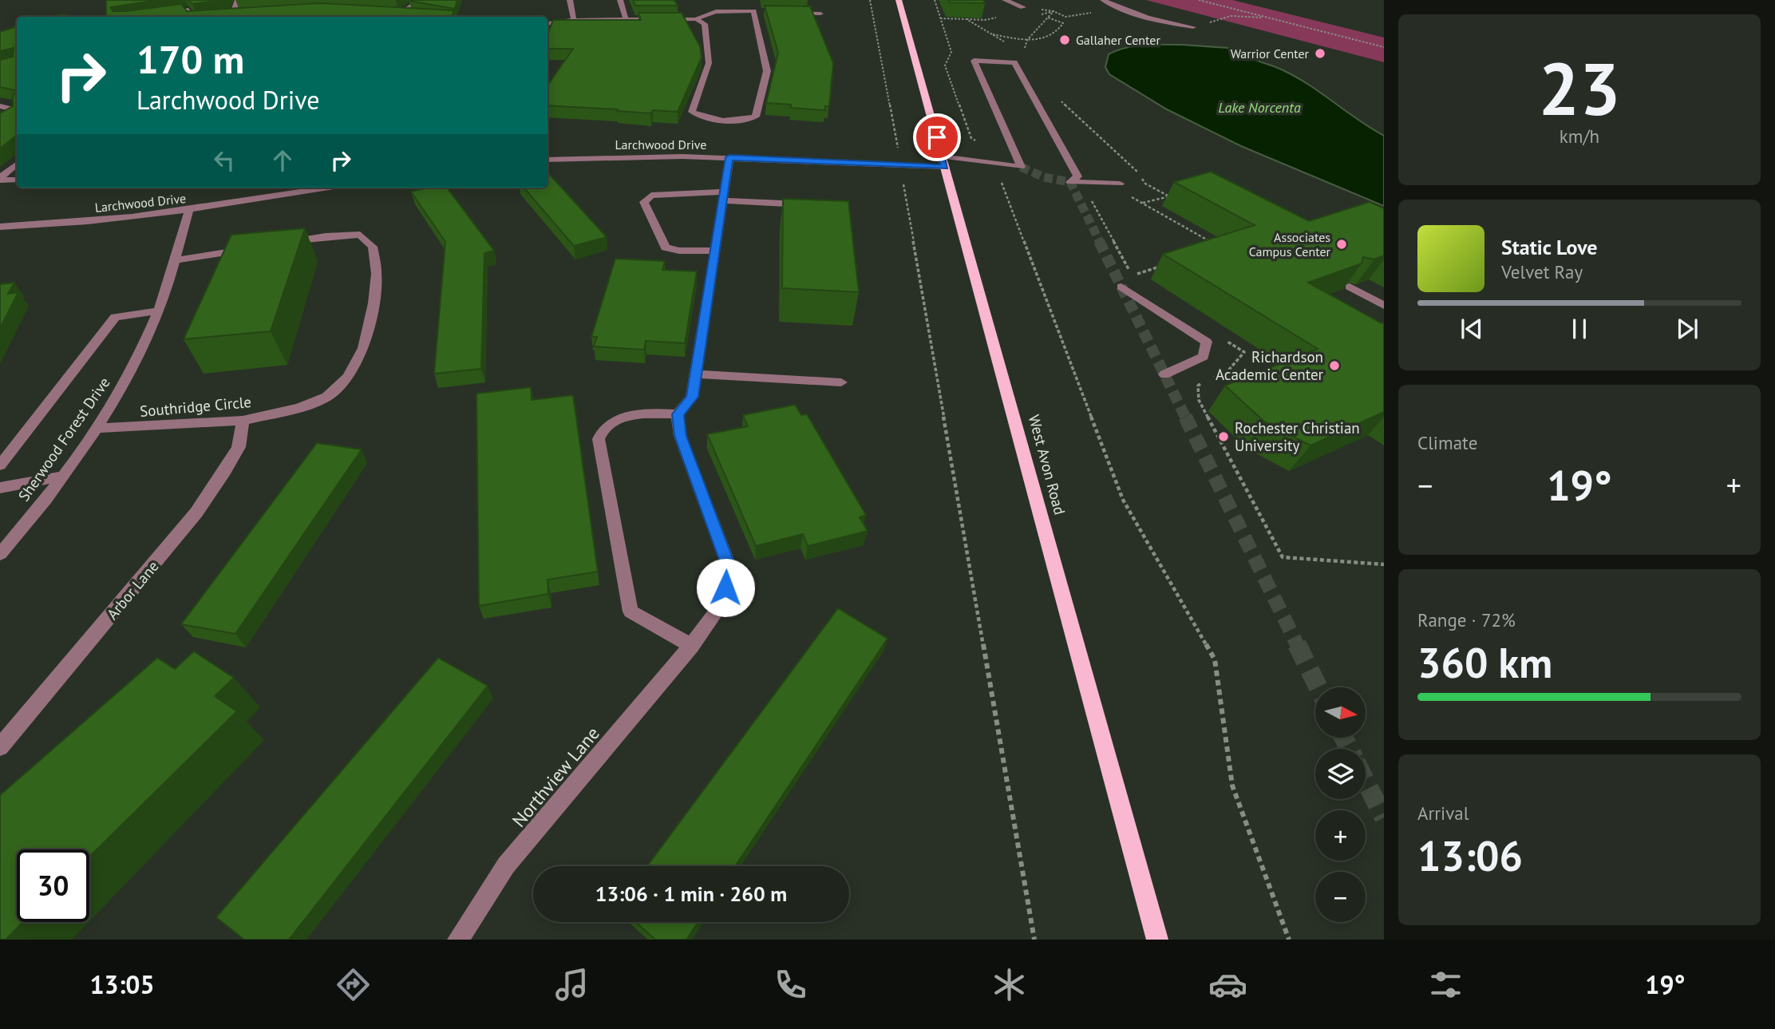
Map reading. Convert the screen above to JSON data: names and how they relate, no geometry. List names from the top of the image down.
{
  "streets": {
    "main road": ["West Avon Road"],
    "street": [
      "Larchwood Drive",
      "Southridge Circle",
      "Sherwood Forest Drive",
      "Arbor Lane",
      "Northview Lane"
    ]
  },
  "crossings": [
    ["Larchwood Drive", "Sherwood Forest Drive"],
    ["Larchwood Drive", "West Avon Road"],
    ["Southridge Circle", "Sherwood Forest Drive"],
    ["Southridge Circle", "Arbor Lane"]
  ],
  "water": ["Lake Norcenta"],
  "places": [
    "Gallaher Center",
    "Warrior Center",
    "Associates Campus Center",
    "Richardson Academic Center",
    "Rochester Christian University"
  ],
  "north": "right",
  "page": {
    "tile": [
      ["23", "km/h"],
      "Climate",
      ["Range · 72%", "360 km"],
      ["Arrival", "13:06"]
    ],
    "turn": ["170 m", "Larchwood Drive"],
    "song": ["Static Love", "Velvet Ray"],
    "heat": ["−", "19°", "+"],
    "map_buttons": ["+", "−"],
    "limit": "30",
    "trip": "13:06 · 1 min · 260 m",
    "tabs": ["13:05", "19°"]
  }
}
